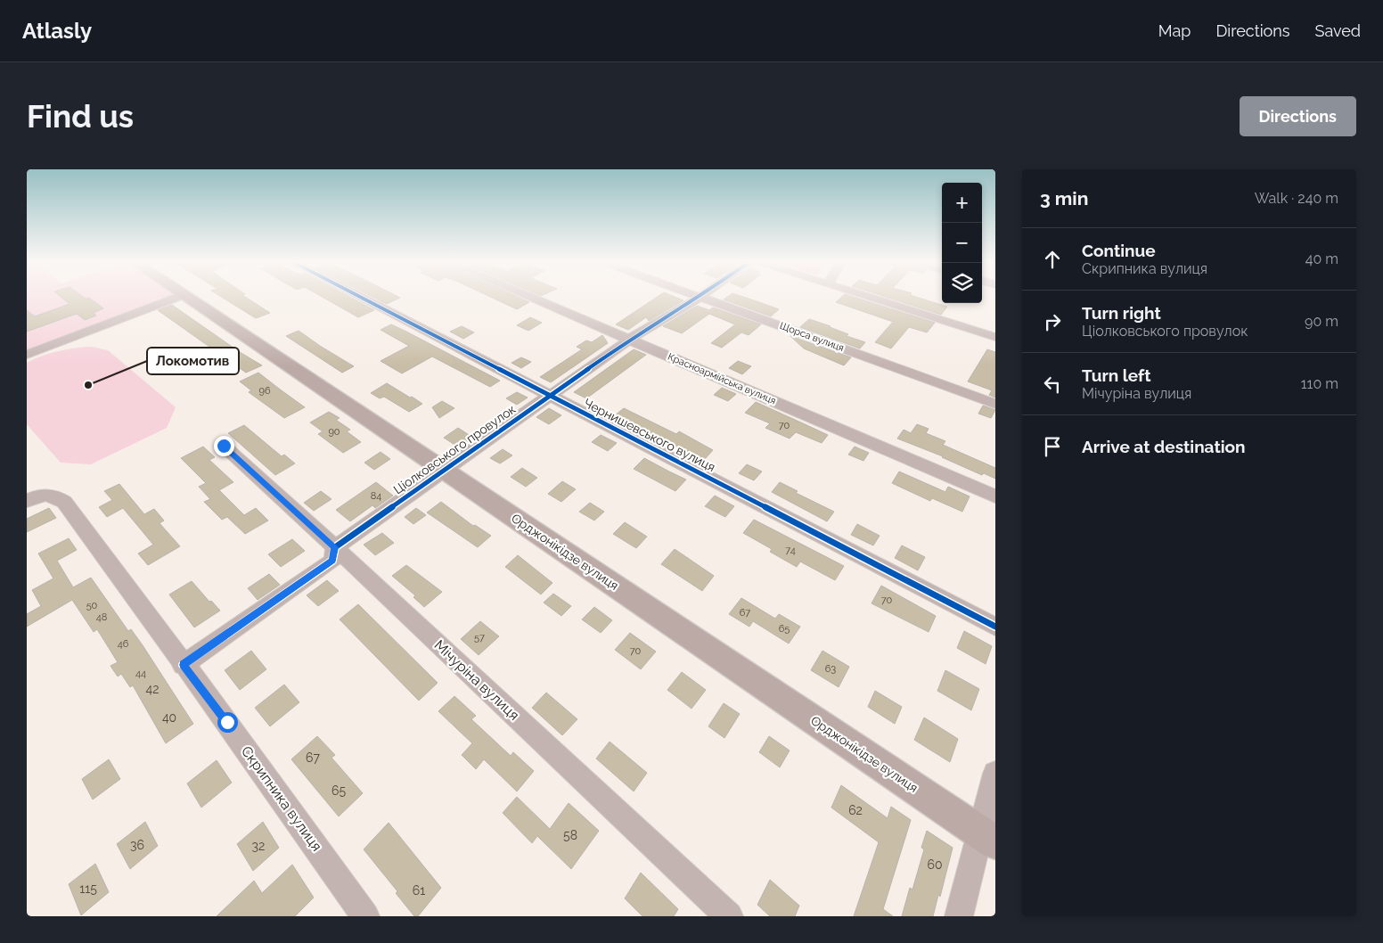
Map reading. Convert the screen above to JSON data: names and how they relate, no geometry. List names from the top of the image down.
{
  "streets": {
    "main road": ["Орджонікідзе вулиця"],
    "street": [
      "Щорса вулиця",
      "Красноармійська вулиця",
      "Чернишевського вулиця",
      "Ціолковського провулок",
      "Мічуріна вулиця",
      "Скрипника вулиця"
    ]
  },
  "crossings": [
    ["Щорса вулиця", "Ціолковського провулок"],
    ["Красноармійська вулиця", "Ціолковського провулок"],
    ["Чернишевського вулиця", "Ціолковського провулок"],
    ["Ціолковського провулок", "Орджонікідзе вулиця"],
    ["Ціолковського провулок", "Мічуріна вулиця"],
    ["Ціолковського провулок", "Скрипника вулиця"]
  ],
  "places": ["Локомотив"],
  "house_numbers": [
    "96",
    "70",
    "90",
    "84",
    "74",
    "70",
    "50",
    "67",
    "48",
    "65",
    "57",
    "46",
    "70",
    "63",
    "44",
    "42",
    "40",
    "67",
    "65",
    "62",
    "58",
    "36",
    "32",
    "60",
    "115",
    "61"
  ],
  "page": {
    "header": "Atlasly",
    "nav": ["Map", "Directions", "Saved"],
    "buttons": "Directions",
    "title": "Find us",
    "heading": ["3 min", "Walk · 240 m"],
    "map_buttons": ["+", "−"],
    "list": [
      ["Continue", "Скрипника вулиця", "40 m"],
      ["Turn right", "Ціолковського провулок", "90 m"],
      ["Turn left", "Мічуріна вулиця", "110 m"],
      "Arrive at destination"
    ]
  }
}
